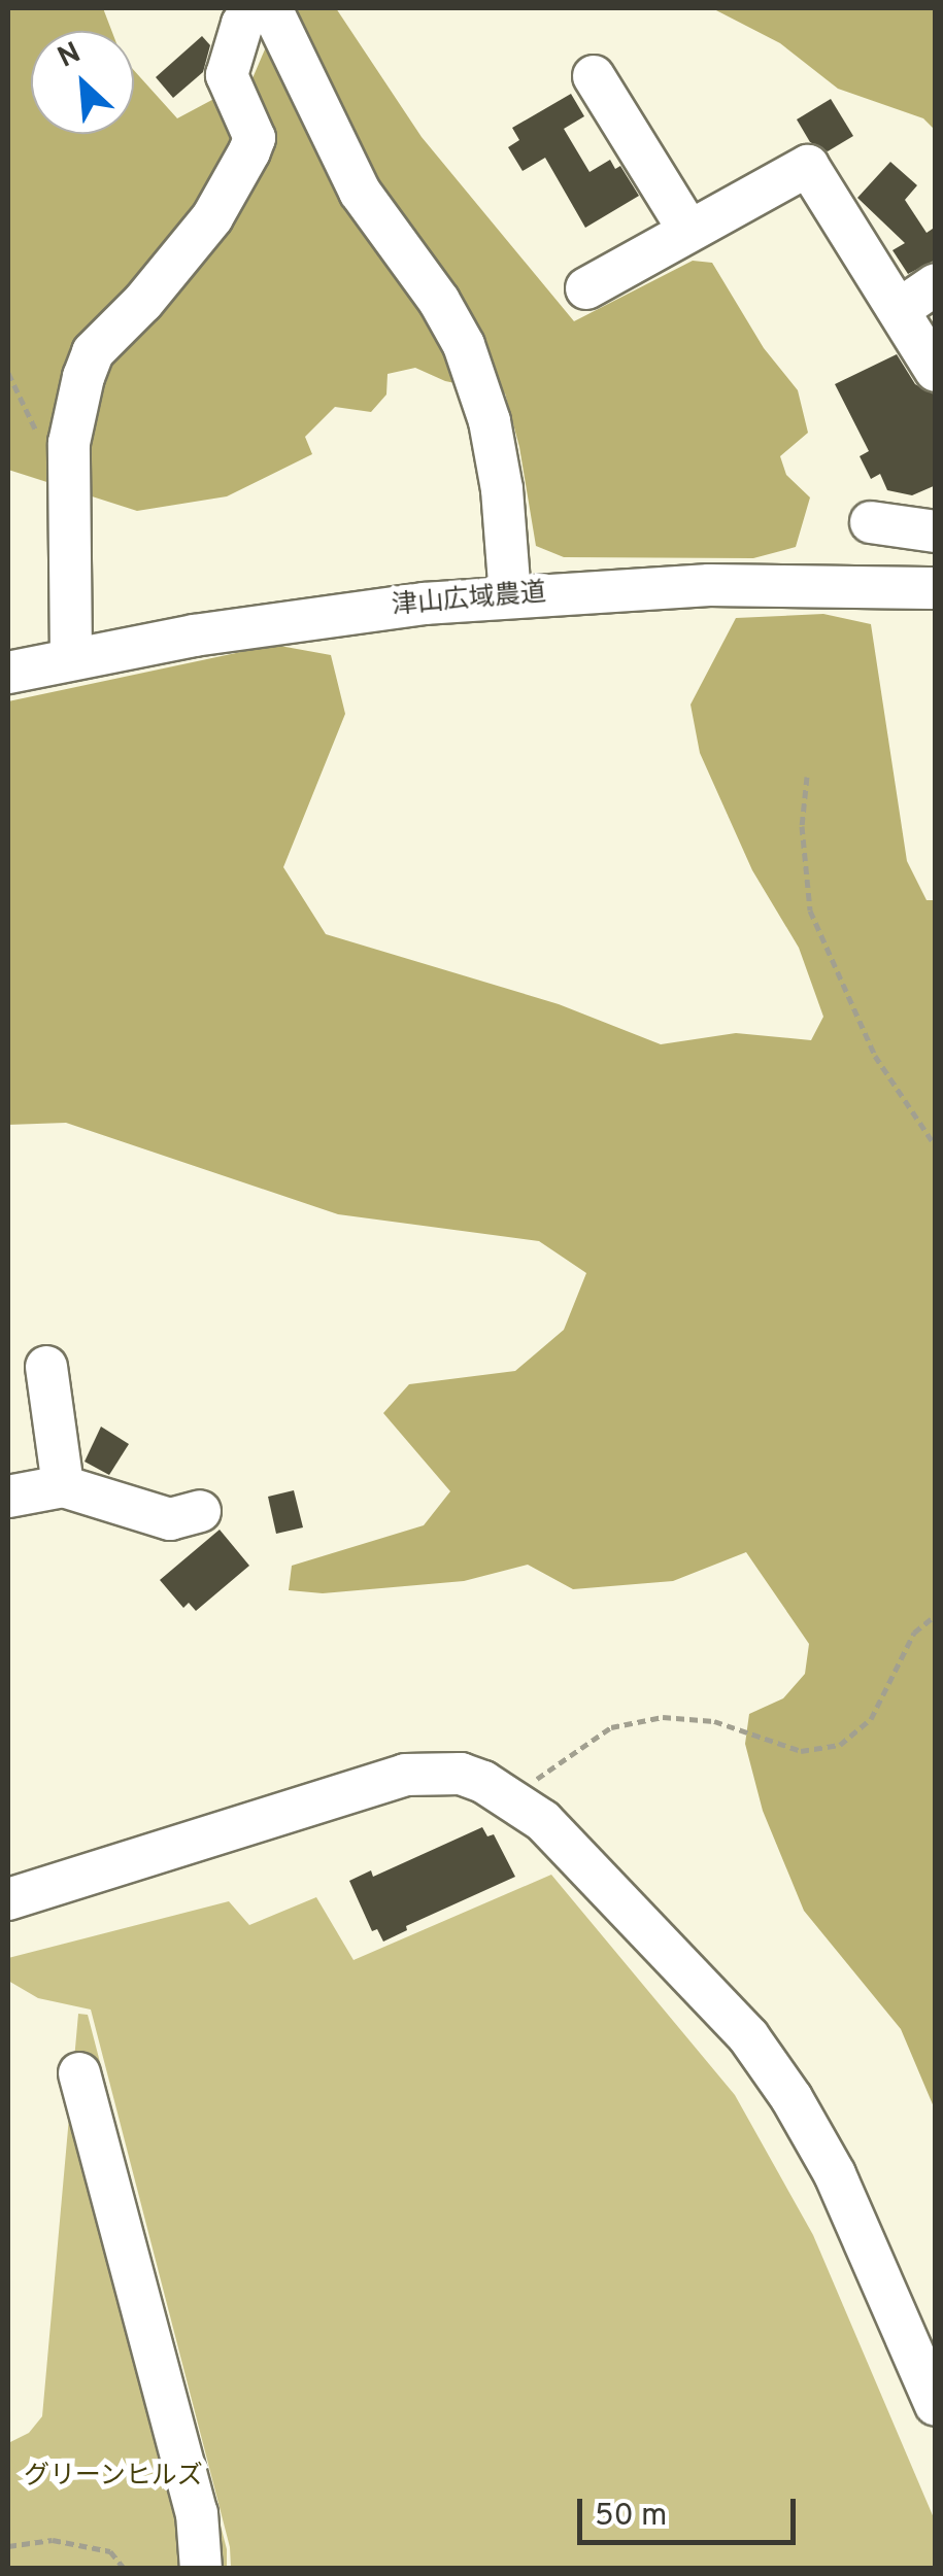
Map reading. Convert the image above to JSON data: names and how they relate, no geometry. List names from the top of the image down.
{
  "streets": {
    "street": ["津山広域農道"]
  },
  "parks": ["グリーンヒルズ"],
  "scale_bar": "50 m",
  "north": "top left"
}
